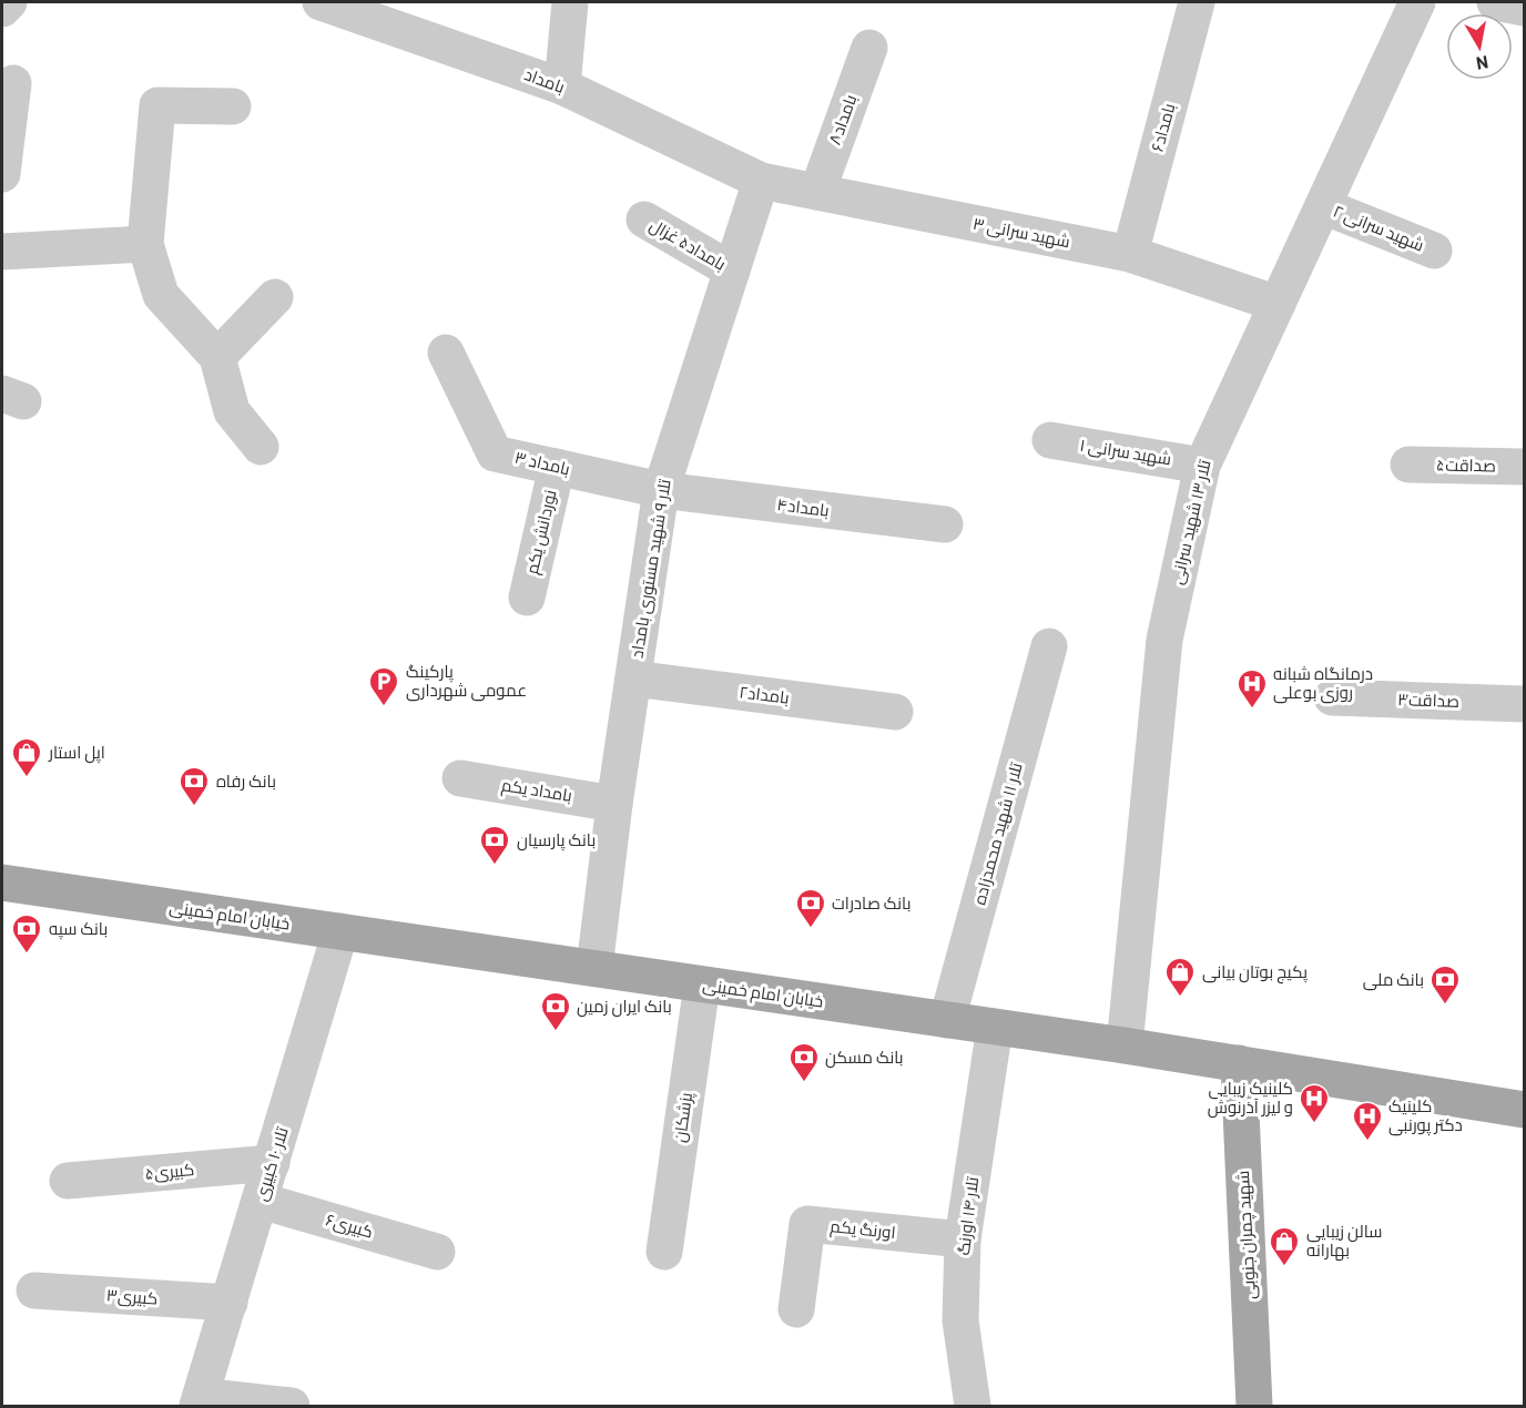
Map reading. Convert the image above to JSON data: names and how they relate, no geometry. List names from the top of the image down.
{
  "streets": {
    "main road": ["خیابان امام خمینی", "شهید چمران جنوبی"],
    "street": [
      "بامداد",
      "بامداد۸",
      "بامداد۶",
      "شهید سرانی ۲",
      "شهید سرانی ۳",
      "بامداد۵ غزال",
      "شهید سرانی ۱",
      "بامداد ۳",
      "صداقت۵",
      "بامداد۴",
      "تلار ۱۳ شهید سرانی",
      "نوردانش یکم",
      "تلار ۹ شهید مستوری بامداد",
      "بامداد۲",
      "صداقت۳",
      "بامداد یکم",
      "تلار ۱۱ شهید محمدزاده",
      "پزشکان",
      "تلار ۱۰ کبیری",
      "کبیری۵",
      "تلار ۱۴ اورنگ",
      "کبیری۶",
      "اورنگ یکم",
      "کبیری۳"
    ]
  },
  "crossings": [
    ["بامداد", "شهید سرانی ۳"],
    ["بامداد", "تلار ۹ شهید مستوری بامداد"],
    ["بامداد۸", "شهید سرانی ۳"],
    ["بامداد۶", "شهید سرانی ۳"],
    ["شهید سرانی ۲", "تلار ۱۳ شهید سرانی"],
    ["شهید سرانی ۳", "تلار ۱۳ شهید سرانی"],
    ["شهید سرانی ۳", "تلار ۹ شهید مستوری بامداد"],
    ["بامداد۵ غزال", "تلار ۹ شهید مستوری بامداد"],
    ["شهید سرانی ۱", "تلار ۱۳ شهید سرانی"],
    ["بامداد ۳", "بامداد۴"],
    ["بامداد ۳", "نوردانش یکم"],
    ["بامداد ۳", "تلار ۹ شهید مستوری بامداد"],
    ["بامداد۴", "تلار ۹ شهید مستوری بامداد"],
    ["تلار ۱۳ شهید سرانی", "خیابان امام خمینی"],
    ["تلار ۹ شهید مستوری بامداد", "بامداد۲"],
    ["تلار ۹ شهید مستوری بامداد", "بامداد یکم"],
    ["تلار ۹ شهید مستوری بامداد", "خیابان امام خمینی"],
    ["تلار ۱۱ شهید محمدزاده", "خیابان امام خمینی"],
    ["خیابان امام خمینی", "پزشکان"],
    ["خیابان امام خمینی", "تلار ۱۰ کبیری"],
    ["خیابان امام خمینی", "تلار ۱۴ اورنگ"],
    ["خیابان امام خمینی", "شهید چمران جنوبی"],
    ["تلار ۱۰ کبیری", "کبیری۵"],
    ["تلار ۱۰ کبیری", "کبیری۶"],
    ["تلار ۱۰ کبیری", "کبیری۳"],
    ["تلار ۱۴ اورنگ", "اورنگ یکم"]
  ],
  "places": {
    "parking": ["پارکینگ عمومی شهرداری"],
    "hospital": ["درمانگاه شبانه روزی بوعلی", "کلینیک زیبایی و لیزر آذرنوش", "کلینیک دکتر پورنبی"],
    "shop": ["اپل استار", "پکیج بوتان بیانی", "سالن زیبایی بهارانه"],
    "bank": [
      "بانک رفاه",
      "بانک پارسیان",
      "بانک صادرات",
      "بانک سپه",
      "بانک ملی",
      "بانک ایران زمین",
      "بانک مسکن"
    ]
  },
  "north": "bottom"
}
